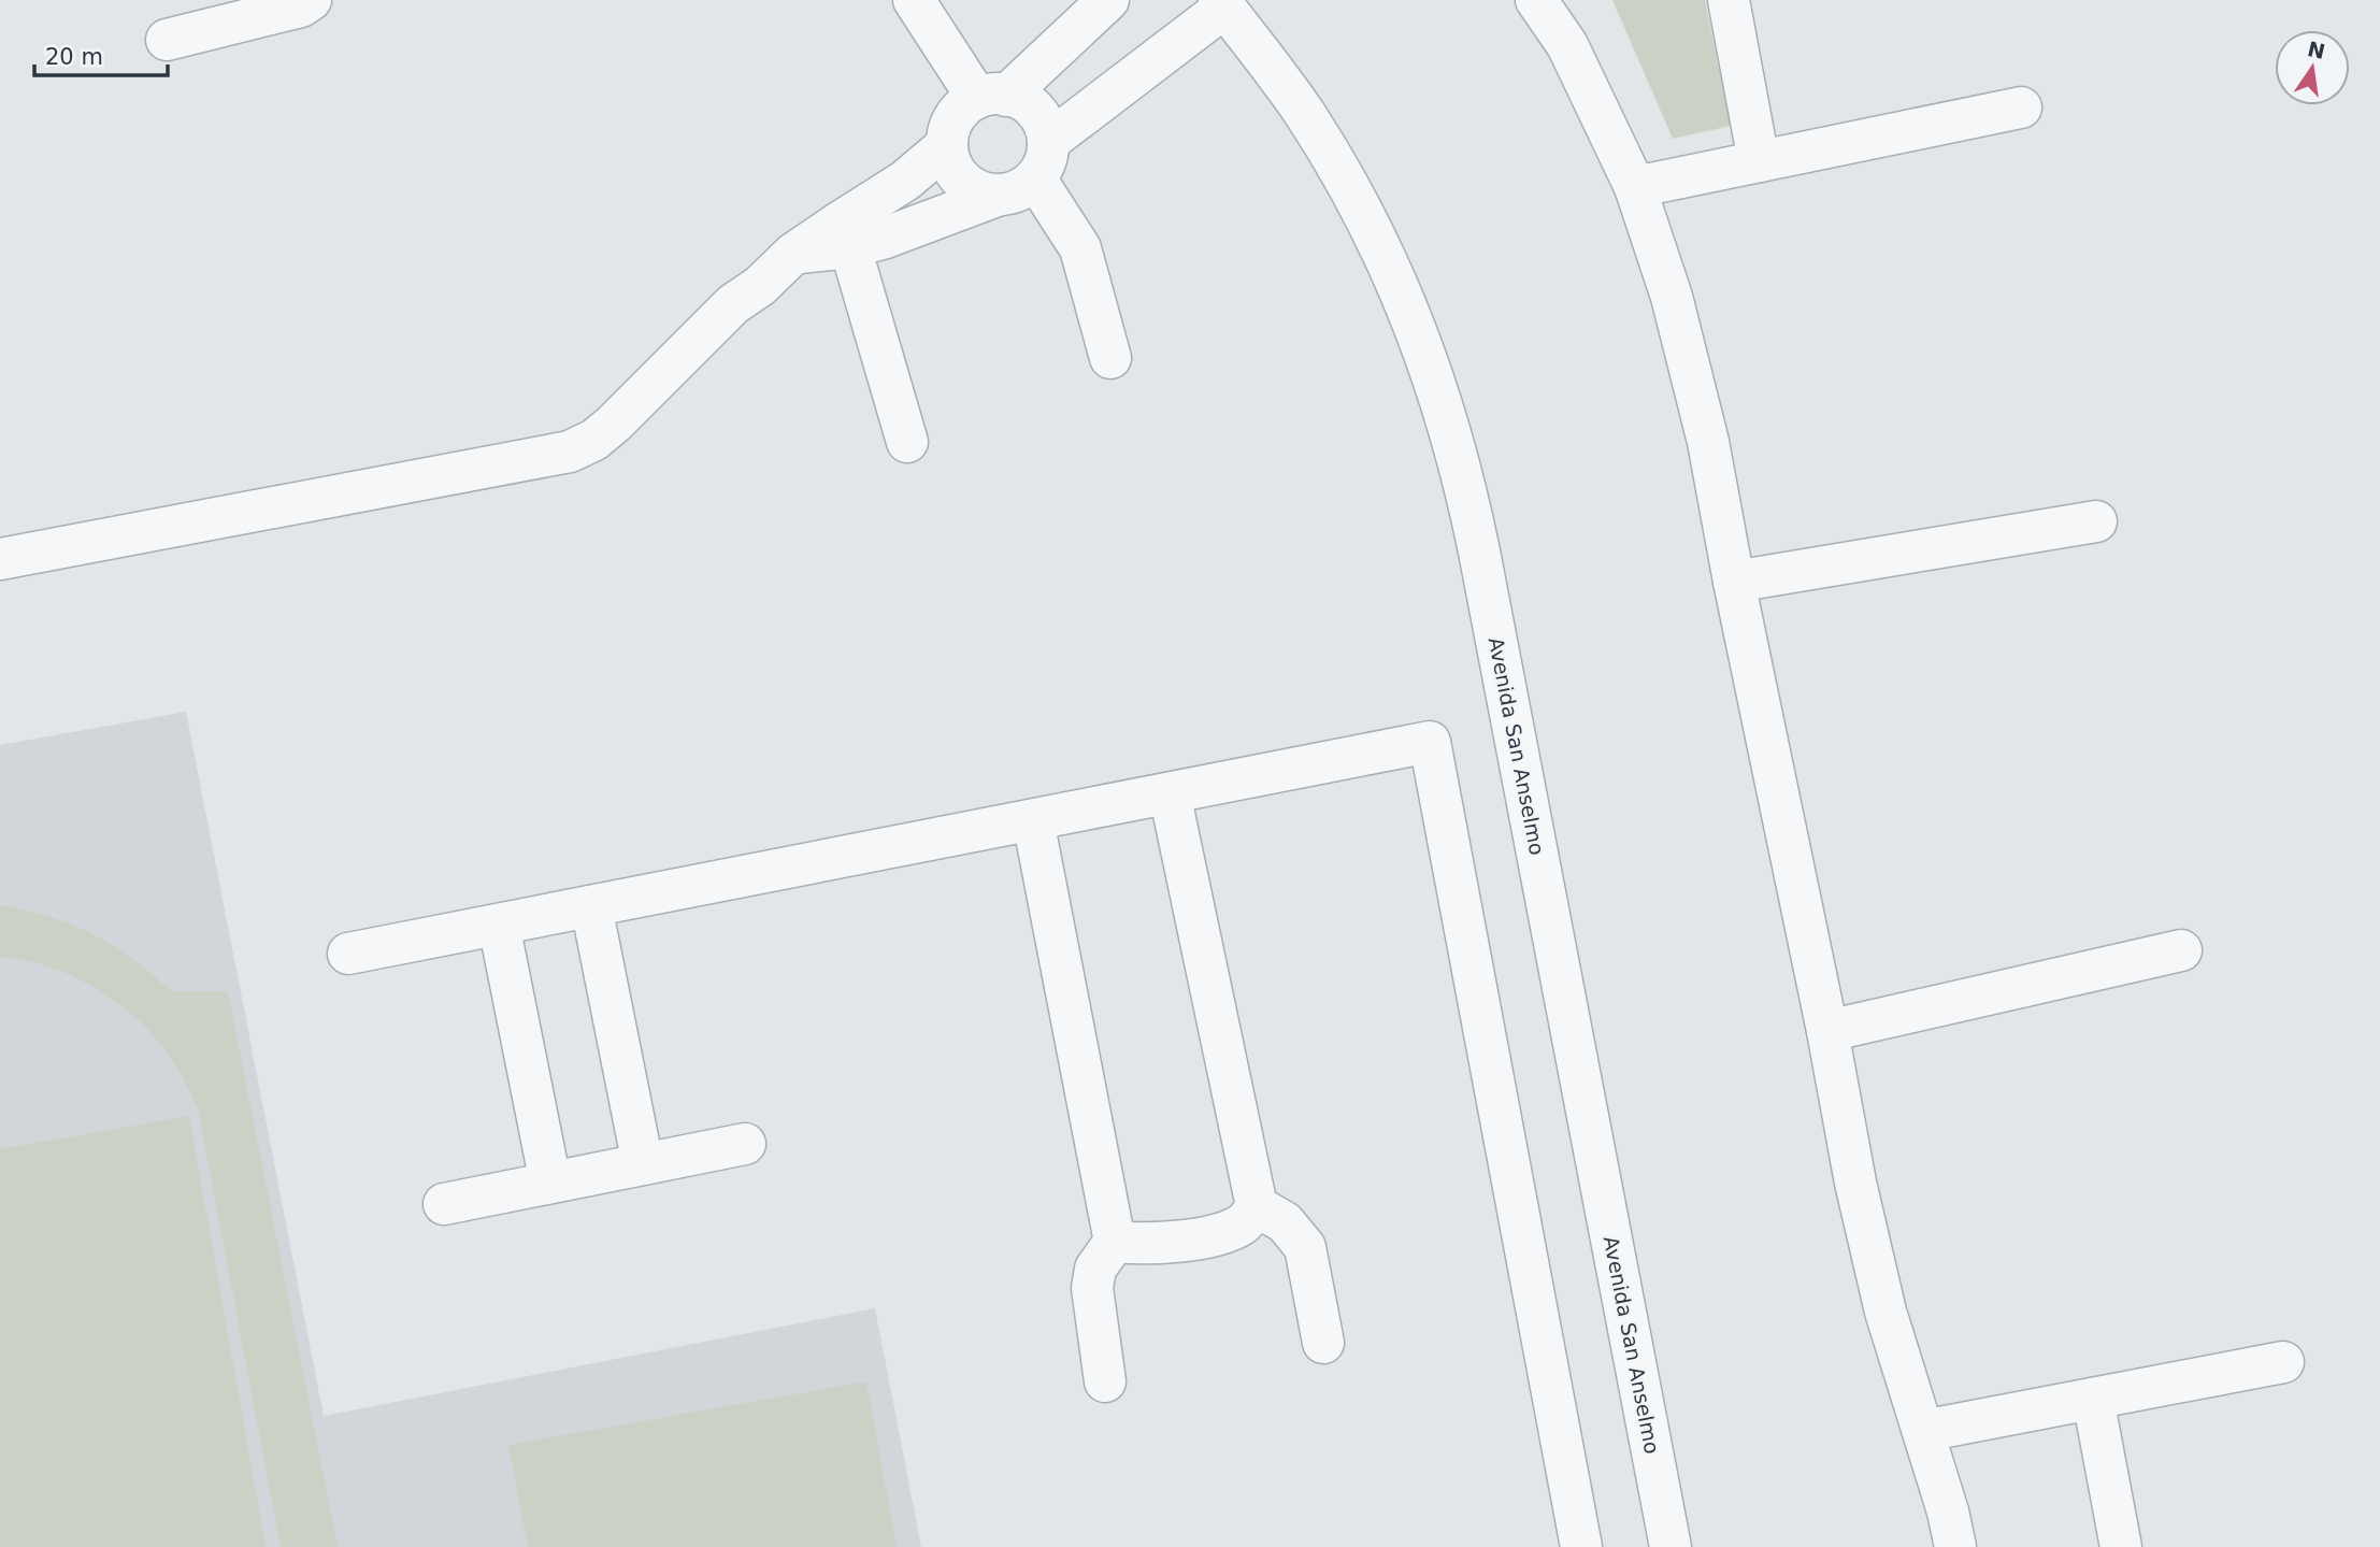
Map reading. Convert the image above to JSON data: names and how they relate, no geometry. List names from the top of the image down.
{
  "streets": {
    "street": ["Avenida San Anselmo"]
  },
  "scale_bar": "20 m",
  "north": "top"
}
